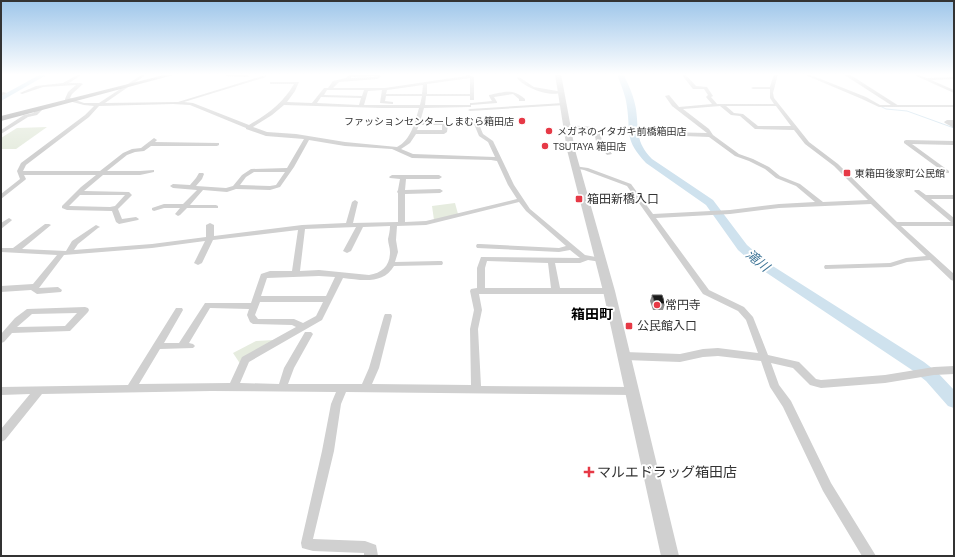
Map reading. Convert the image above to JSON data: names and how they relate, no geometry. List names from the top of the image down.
{
  "districts": ["箱田町"],
  "water": ["滝川"],
  "places": {
    "other": [
      "ファッションセンターしまむら箱田店",
      "メガネのイタガキ前橋箱田店",
      "TSUTAYA 箱田店",
      "常円寺"
    ],
    "transit": ["東箱田後家町公民館", "箱田新橋入口", "公民館入口"],
    "health": ["マルエドラッグ箱田店"]
  }
}
